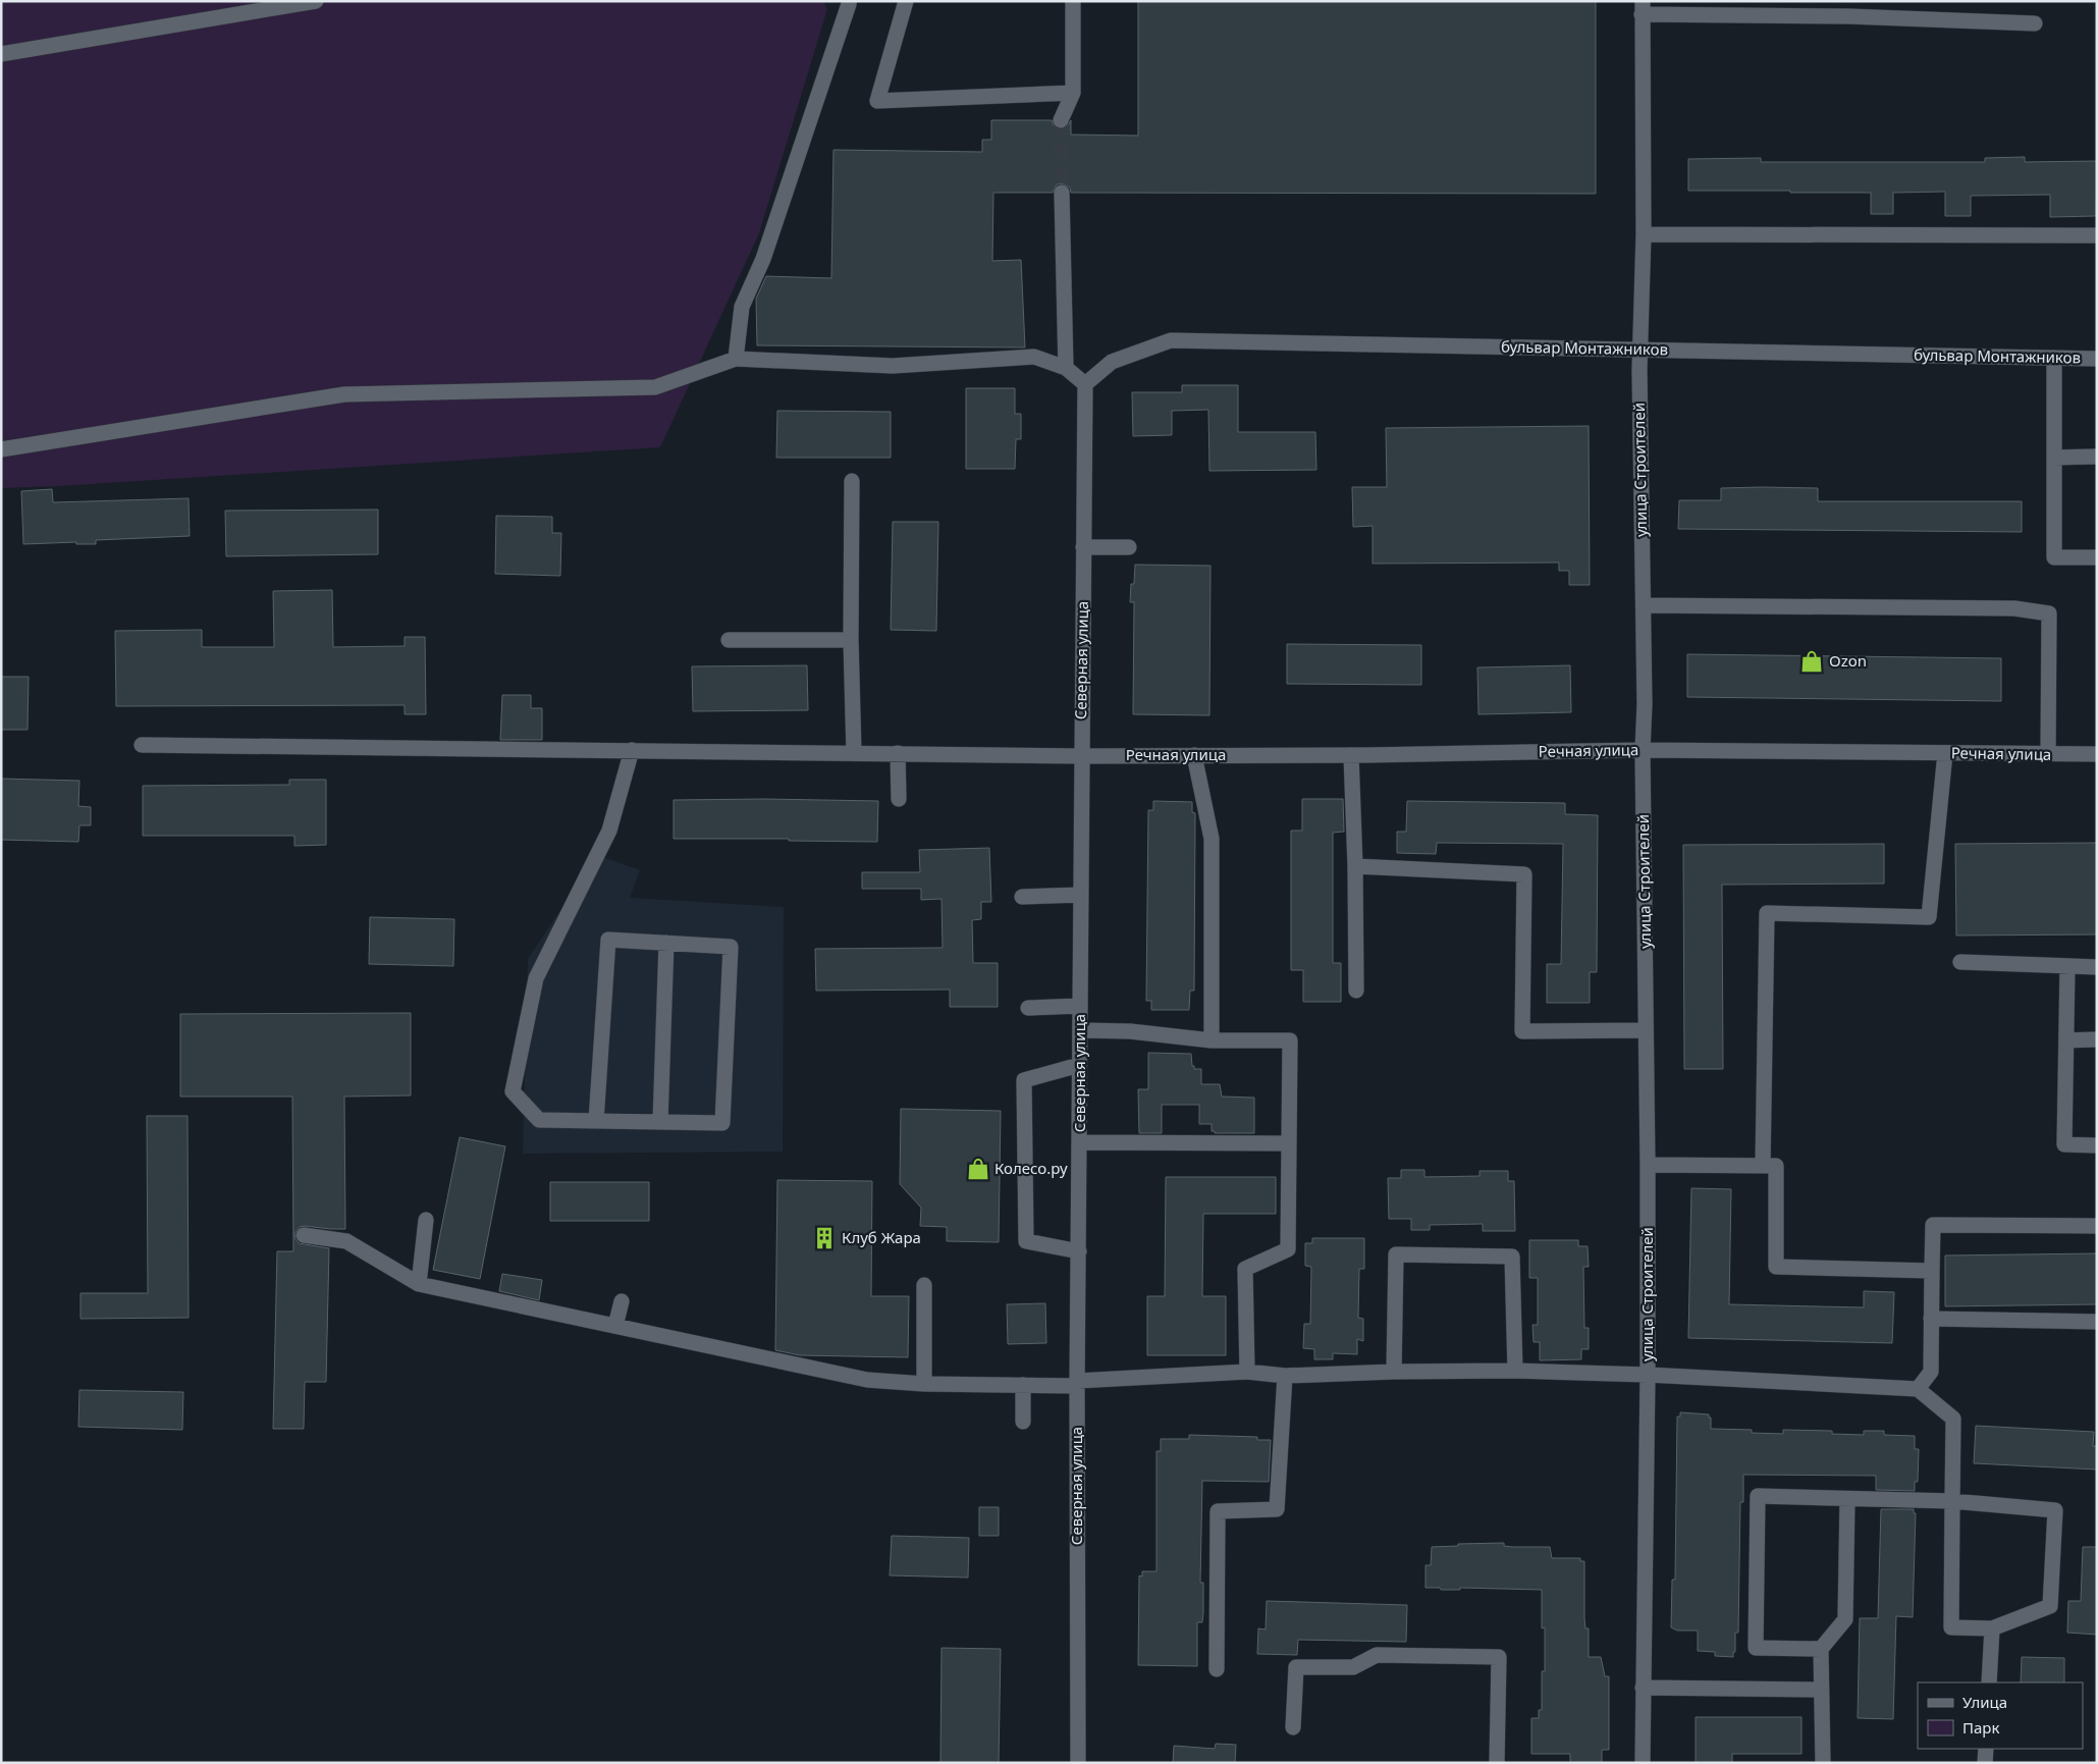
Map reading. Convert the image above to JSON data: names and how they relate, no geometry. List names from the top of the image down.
{
  "streets": {
    "street": [
      "бульвар Монтажников",
      "улица Строителей",
      "Северная улица",
      "Речная улица"
    ]
  },
  "crossings": [
    ["бульвар Монтажников", "улица Строителей"],
    ["бульвар Монтажников", "Северная улица"],
    ["улица Строителей", "Речная улица"],
    ["Северная улица", "Речная улица"]
  ],
  "places": {
    "shop": ["Ozon", "Колесо.ру"],
    "building": ["Клуб Жара"]
  },
  "legend": ["Улица", "Парк"]
}
